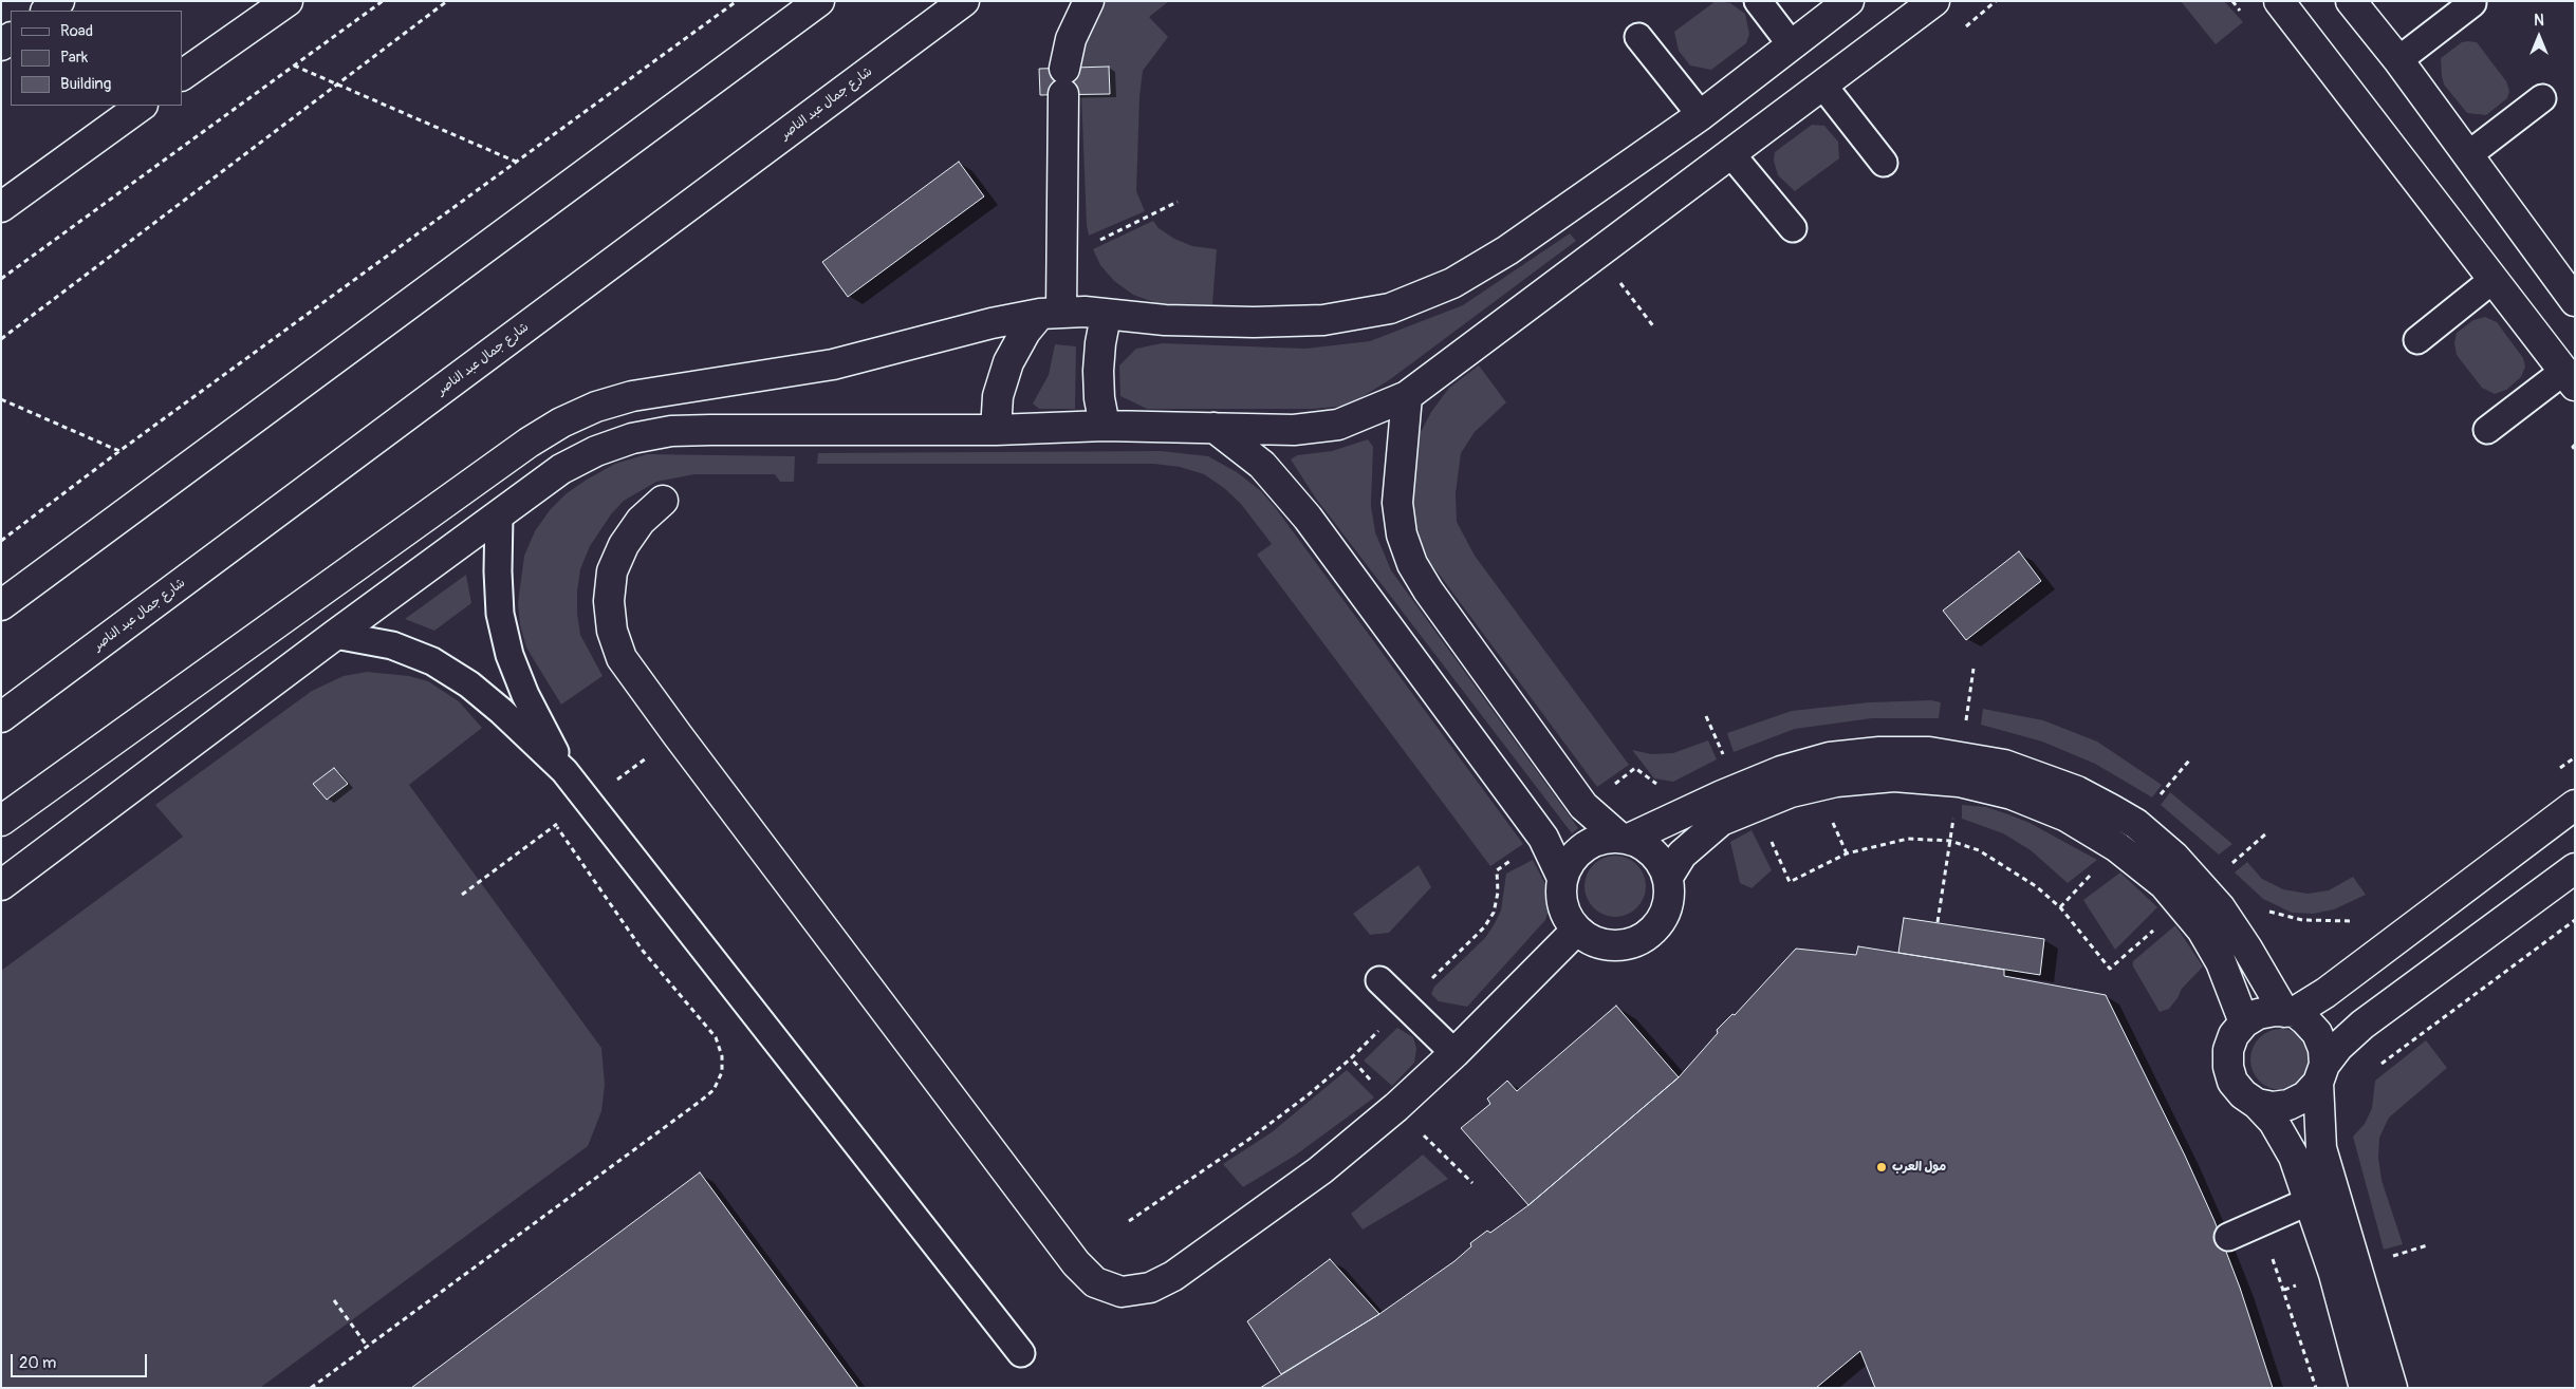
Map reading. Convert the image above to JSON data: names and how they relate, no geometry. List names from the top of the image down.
{
  "streets": {
    "street": ["شارع جمال عبد الناصر"]
  },
  "places": ["مول العرب"],
  "legend": ["Road", "Park", "Building"],
  "scale_bar": "20 m",
  "north": "top"
}
